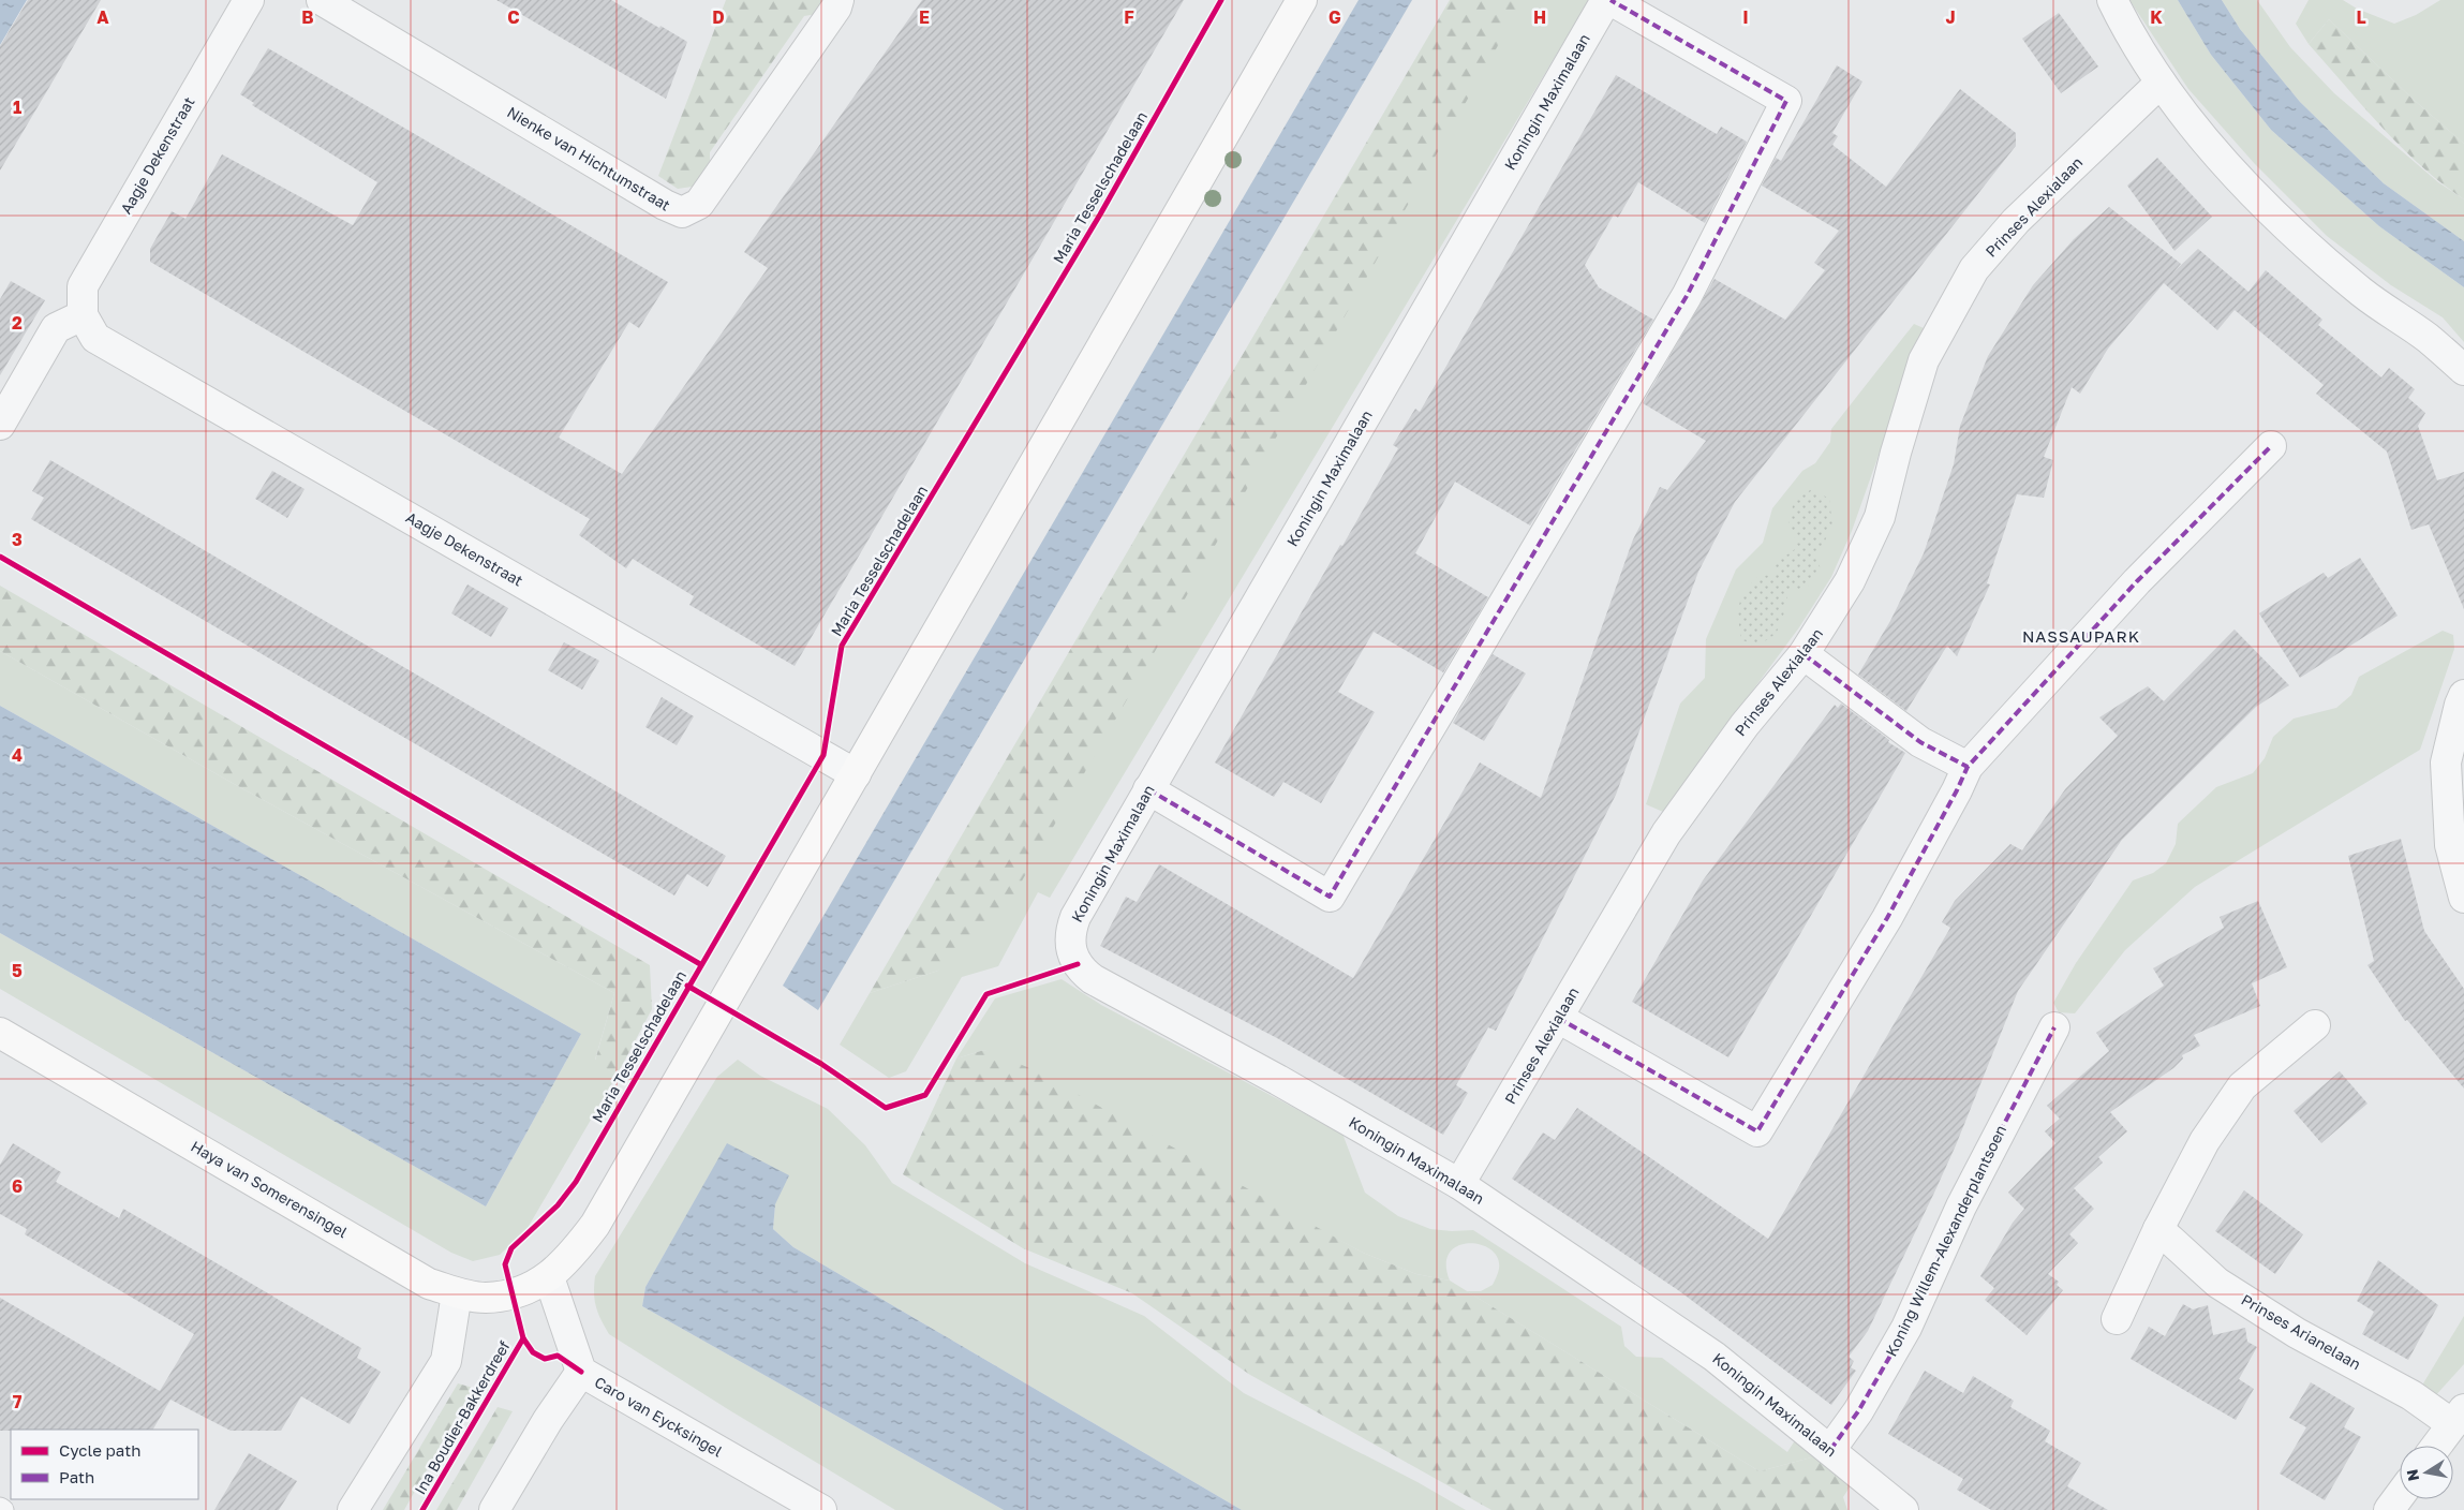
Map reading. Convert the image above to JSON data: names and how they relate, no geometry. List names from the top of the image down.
{
  "streets": {
    "street": [
      "Koningin Maximalaan",
      "Aagje Dekenstraat",
      "Nienke van Hichtumstraat",
      "Prinses Alexialaan",
      "Haya van Somerensingel",
      "Koning Willem-Alexanderplantsoen",
      "Prinses Arianelaan",
      "Caro van Eycksingel"
    ],
    "cycle path": ["Maria Tesselschadelaan", "Ina Boudier-Bakkerdreef"]
  },
  "crossings": [
    ["Koningin Maximalaan", "Prinses Alexialaan"],
    ["Koningin Maximalaan", "Koning Willem-Alexanderplantsoen"],
    ["Haya van Somerensingel", "Caro van Eycksingel"]
  ],
  "districts": ["NASSAUPARK"],
  "legend": ["Cycle path", "Path"],
  "north": "left",
  "grid": {
    "columns": [
      "A",
      "B",
      "C",
      "D",
      "E",
      "F",
      "G",
      "H",
      "I",
      "J",
      "K",
      "L"
    ],
    "rows": [
      "1",
      "2",
      "3",
      "4",
      "5",
      "6",
      "7"
    ]
  }
}
